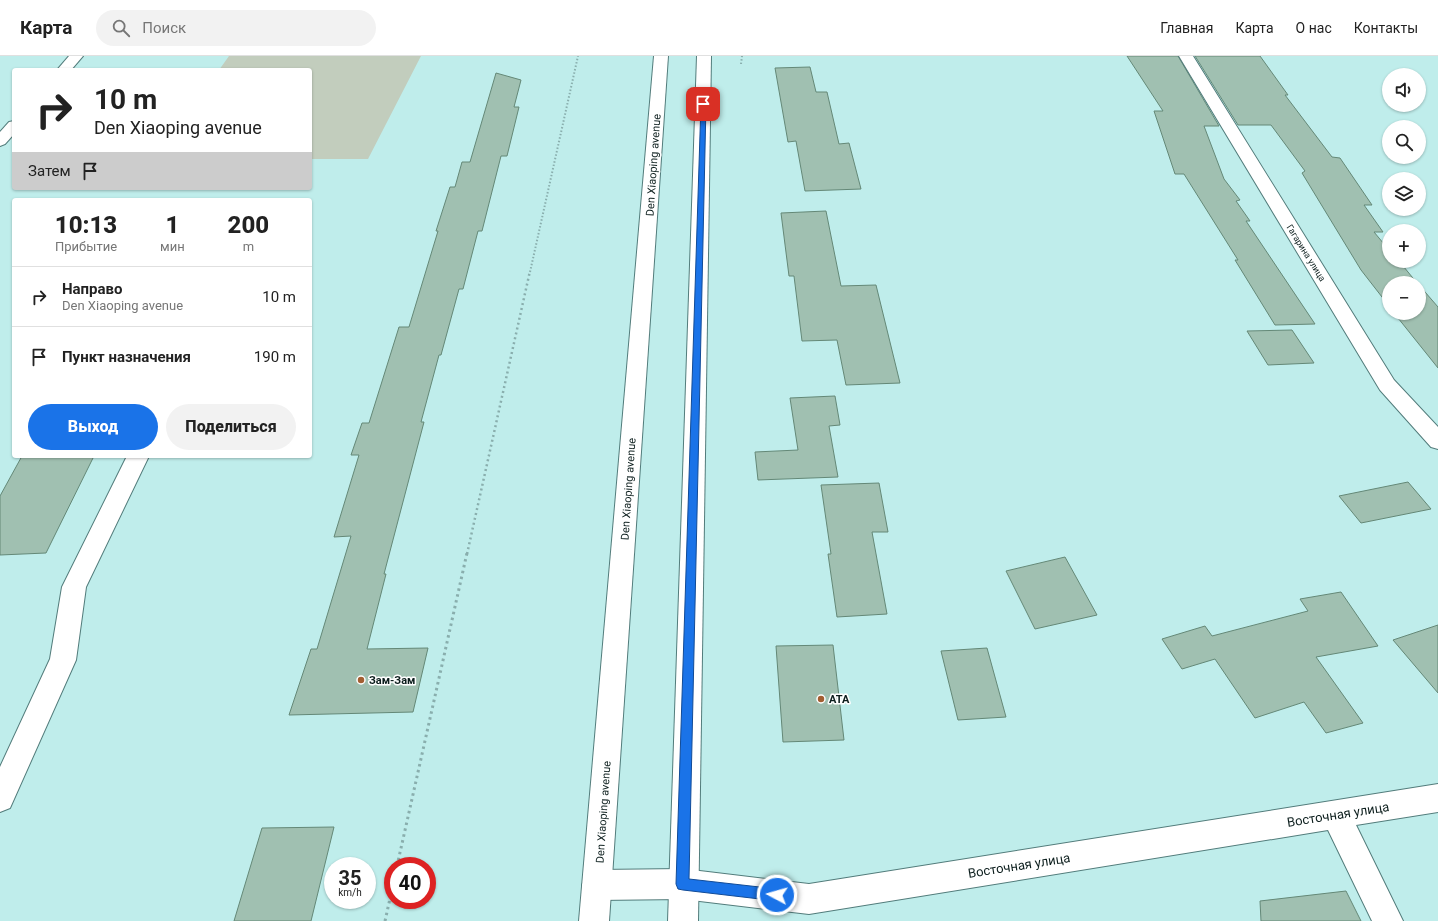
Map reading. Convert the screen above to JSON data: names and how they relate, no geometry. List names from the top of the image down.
{
  "streets": {
    "main road": ["Den Xiaoping avenue", "Гагарина улица", "Восточная улица"]
  },
  "crossings": [
    ["Den Xiaoping avenue", "Восточная улица"]
  ],
  "places": ["Зам-Зам", "АТА"],
  "page": {
    "header": "Карта",
    "search": "Поиск",
    "nav": [
      "Главная",
      "Карта",
      "О нас",
      "Контакты"
    ],
    "map_buttons": ["+", "−"],
    "turn": ["10 m", "Den Xiaoping avenue"],
    "then": "Затем",
    "eta": [
      "10:13",
      "Прибытие",
      "1",
      "мин",
      "200",
      "m"
    ],
    "list": [
      {
        "name": "Направо",
        "note": "Den Xiaoping avenue",
        "value": "10 m"
      },
      {
        "name": "Пункт назначения",
        "value": "190 m"
      }
    ],
    "buttons": ["Выход", "Поделиться"],
    "speed": "35 km/h",
    "limit": "40"
  }
}
